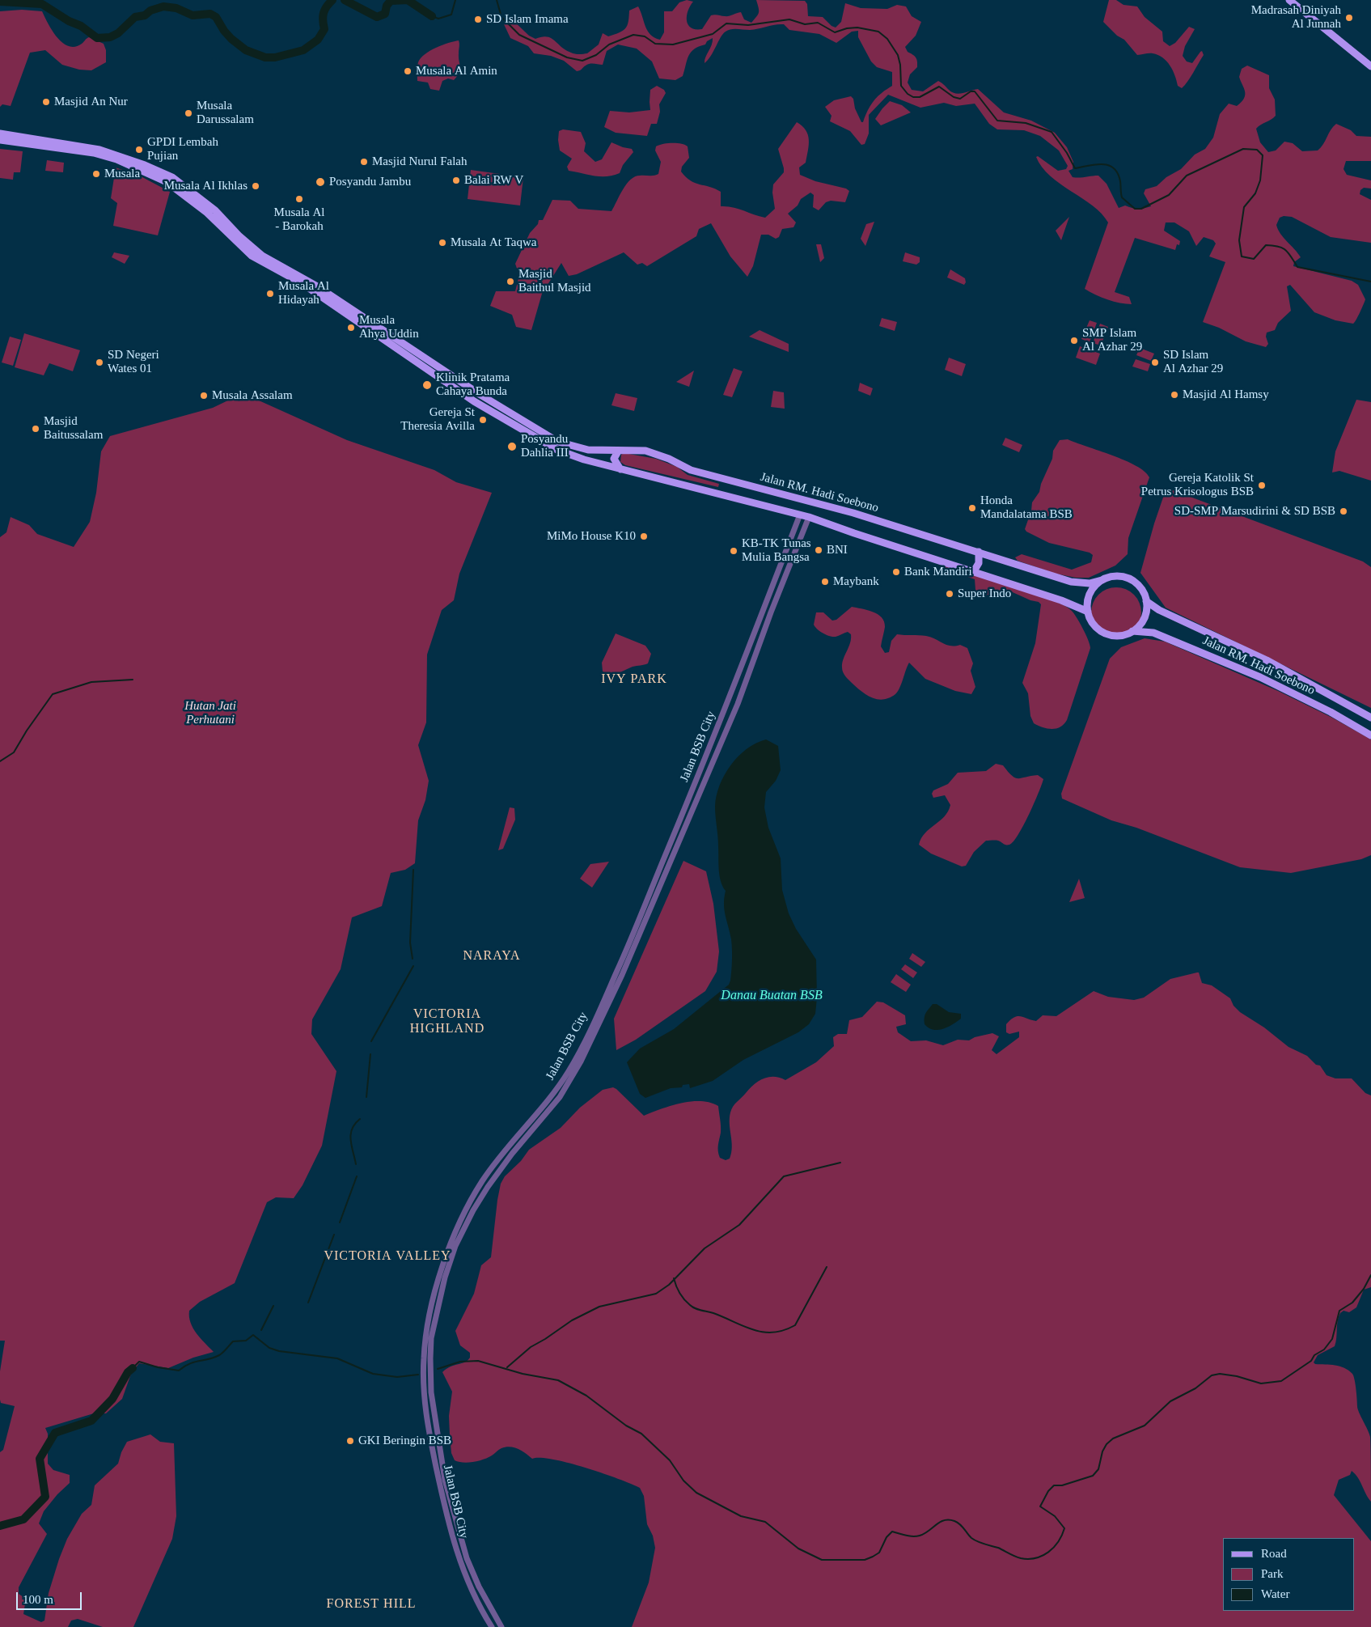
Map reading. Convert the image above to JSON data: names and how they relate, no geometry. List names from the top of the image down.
{
  "streets": {
    "main road": ["Jalan RM. Hadi Soebono"],
    "street": ["Jalan BSB City"]
  },
  "districts": [
    "IVY PARK",
    "NARAYA",
    "VICTORIA HIGHLAND",
    "VICTORIA VALLEY",
    "FOREST HILL"
  ],
  "water": ["Danau Buatan BSB"],
  "parks": ["Hutan Jati Perhutani"],
  "places": [
    "Madrasah Diniyah Al Junnah",
    "SD Islam Imama",
    "Musala Al Amin",
    "Masjid An Nur",
    "Musala Darussalam",
    "GPDI Lembah Pujian",
    "Masjid Nurul Falah",
    "Musala",
    "Balai RW V",
    "Posyandu Jambu",
    "Musala Al Ikhlas",
    "Musala Al - Barokah",
    "Musala At Taqwa",
    "Masjid Baithul Masjid",
    "Musala Al Hidayah",
    "Musala Ahya Uddin",
    "SMP Islam Al Azhar 29",
    "SD Negeri Wates 01",
    "SD Islam Al Azhar 29",
    "Klinik Pratama Cahaya Bunda",
    "Masjid Al Hamsy",
    "Musala Assalam",
    "Gereja St Theresia Avilla",
    "Masjid Baitussalam",
    "Posyandu Dahlia III",
    "Gereja Katolik St Petrus Krisologus BSB",
    "Honda Mandalatama BSB",
    "SD-SMP Marsudirini & SD BSB",
    "MiMo House K10",
    "BNI",
    "KB-TK Tunas Mulia Bangsa",
    "Bank Mandiri",
    "Maybank",
    "Super Indo",
    "GKI Beringin BSB"
  ],
  "legend": ["Road", "Park", "Water"],
  "scale_bar": "100 m"
}
